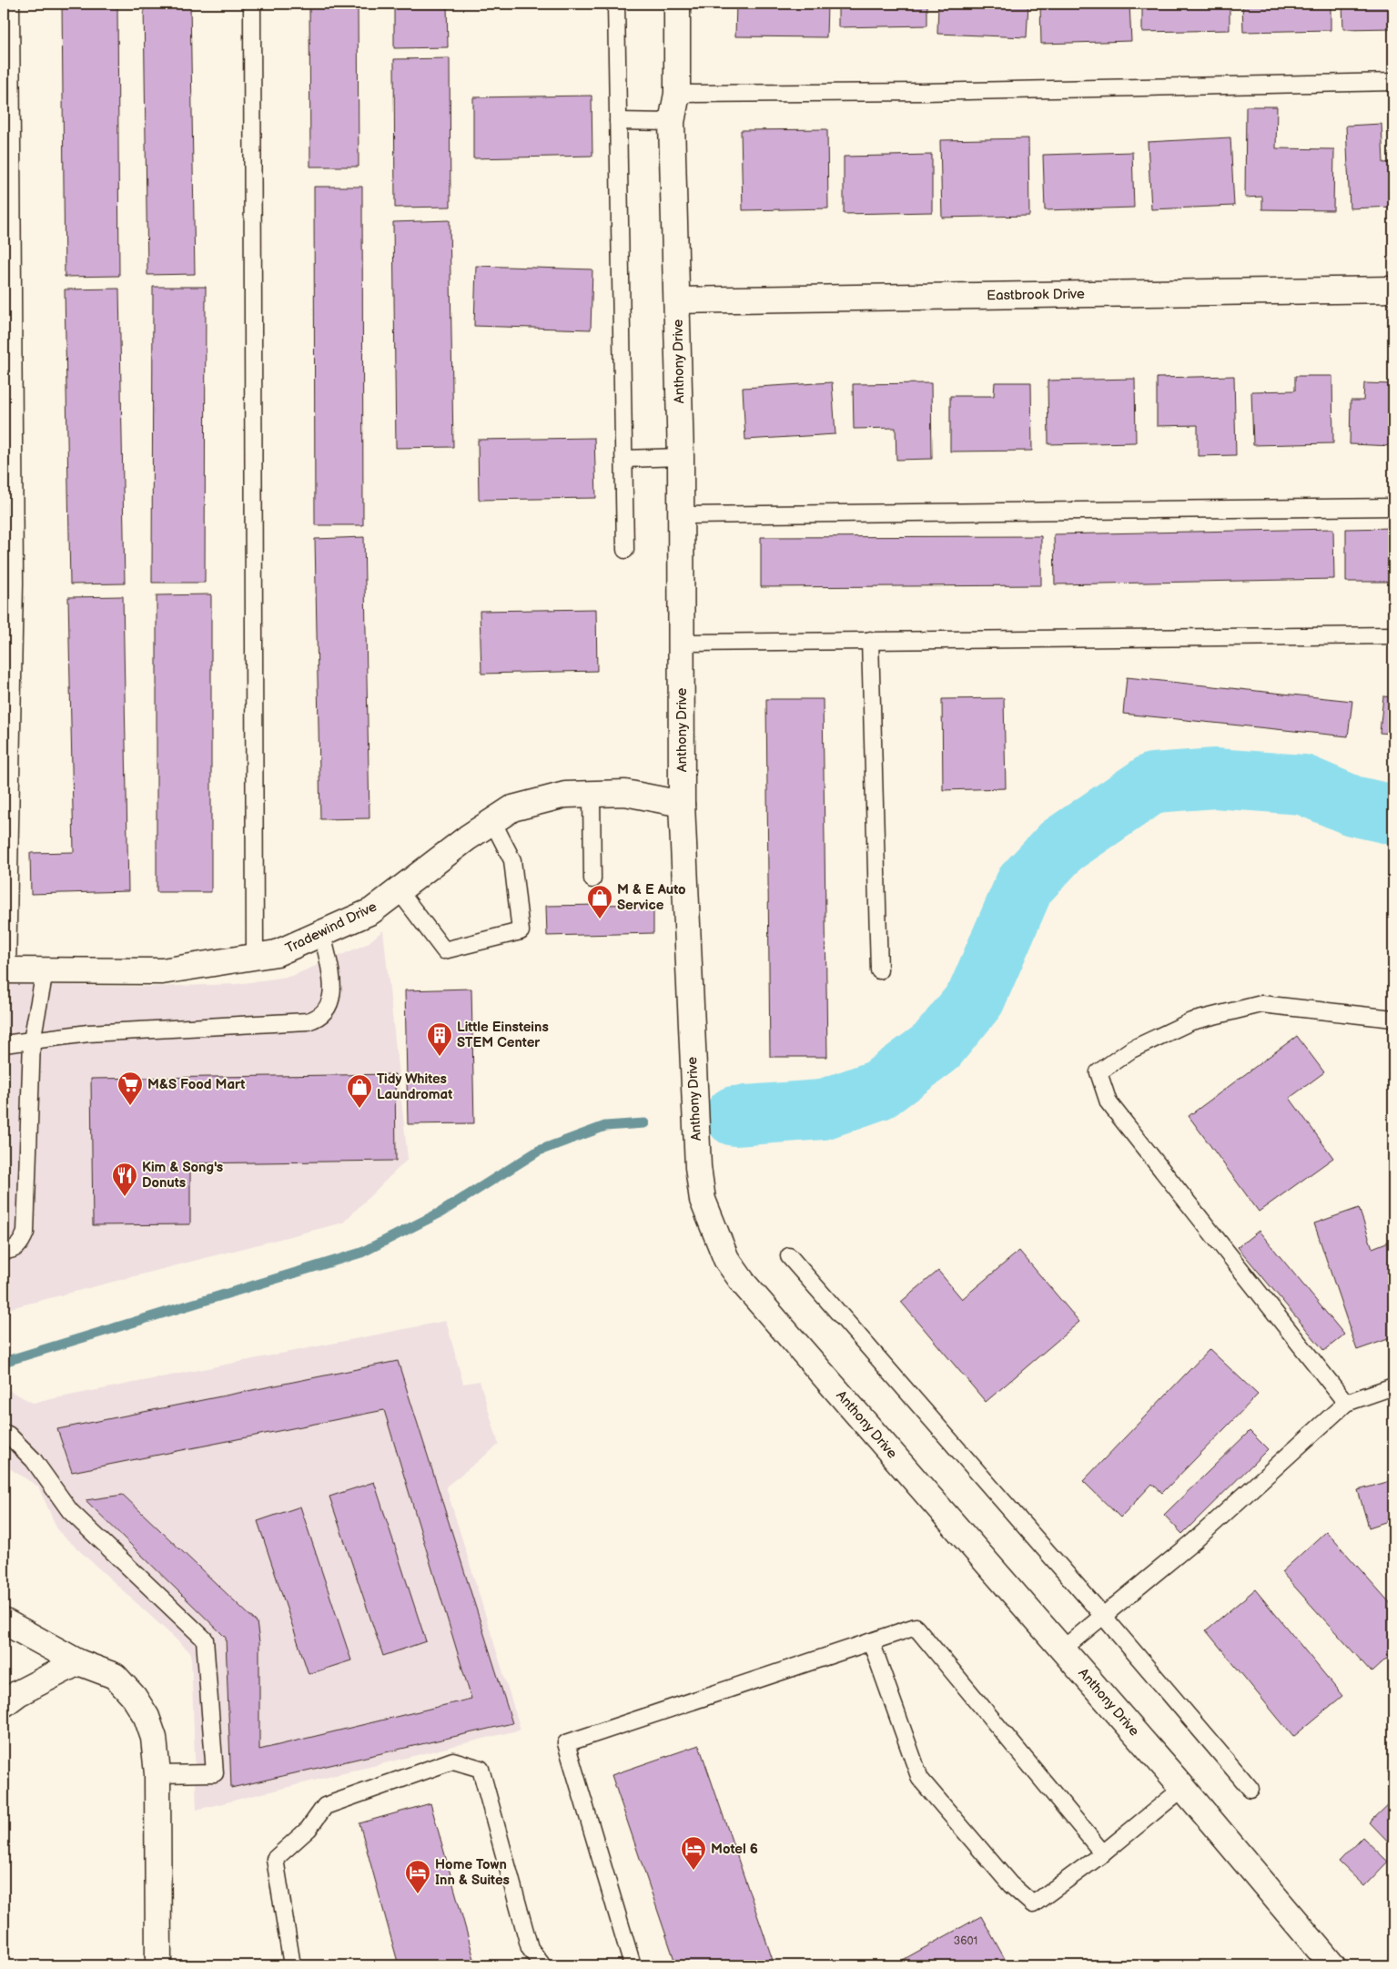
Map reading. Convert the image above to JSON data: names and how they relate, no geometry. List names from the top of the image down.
{
  "streets": {
    "street": ["Eastbrook Drive", "Anthony Drive", "Tradewind Drive"]
  },
  "crossings": [
    ["Eastbrook Drive", "Anthony Drive"],
    ["Anthony Drive", "Tradewind Drive"]
  ],
  "places": {
    "shop": ["M & E Auto Service", "Tidy Whites Laundromat"],
    "building": ["Little Einsteins STEM Center"],
    "supermarket": ["M&S Food Mart"],
    "restaurant": ["Kim & Song's Donuts"],
    "hotel": ["Motel 6", "Home Town Inn & Suites"]
  },
  "house_numbers": ["3601"]
}
